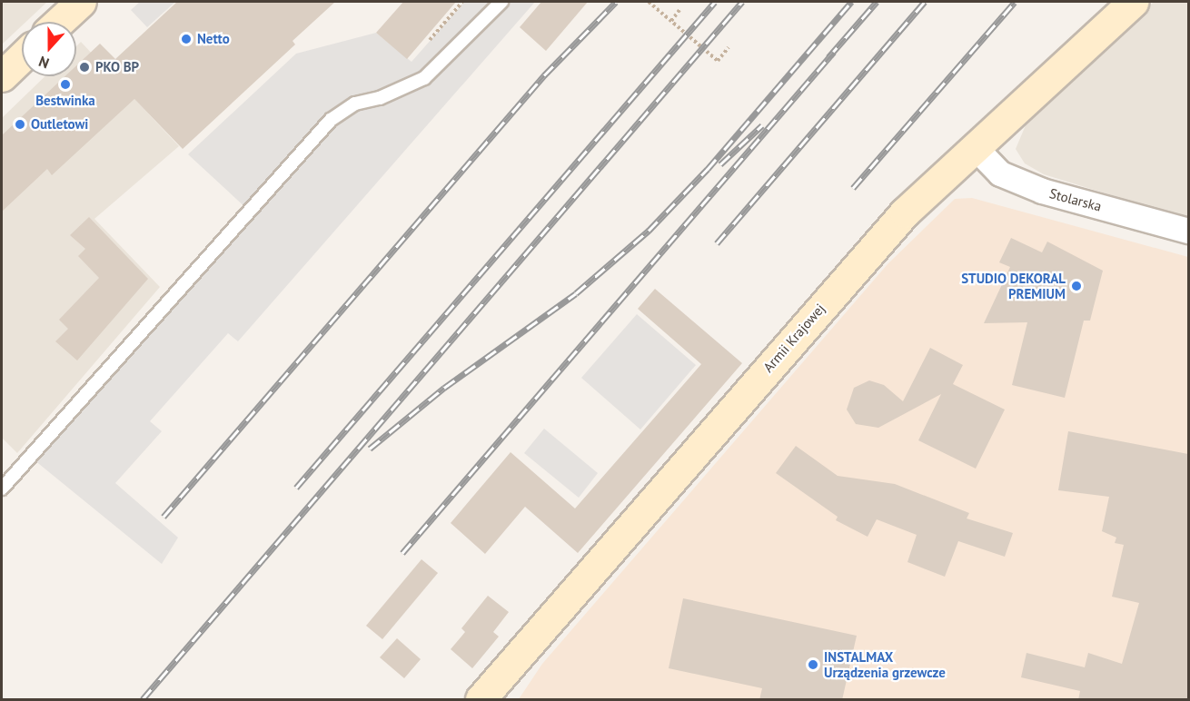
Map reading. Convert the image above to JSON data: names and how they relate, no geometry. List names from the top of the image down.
{
  "streets": {
    "street": ["Stolarska", "Armii Krajowej"]
  },
  "crossings": [
    ["Stolarska", "Armii Krajowej"]
  ],
  "places": [
    "Netto",
    "PKO BP",
    "Bestwinka",
    "Outletowi",
    "STUDIO DEKORAL PREMIUM",
    "INSTALMAX Urządzenia grzewcze"
  ],
  "north": "bottom"
}
